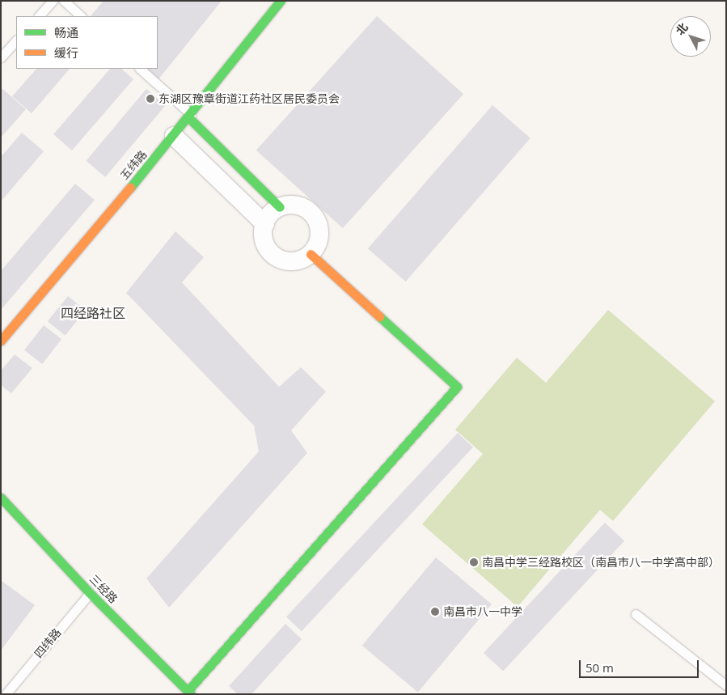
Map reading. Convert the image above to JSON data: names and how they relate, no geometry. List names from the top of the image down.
{
  "streets": {
    "street": ["五纬路", "三经路"],
    "lane": ["四纬路"]
  },
  "crossings": [
    ["三经路", "四纬路"]
  ],
  "districts": ["四经路社区"],
  "places": ["东湖区豫章街道江药社区居民委员会", "南昌中学三经路校区（南昌市八一中学高中部）", "南昌市八一中学"],
  "legend": ["畅通", "缓行"],
  "scale_bar": "50 m",
  "north": "top left"
}
